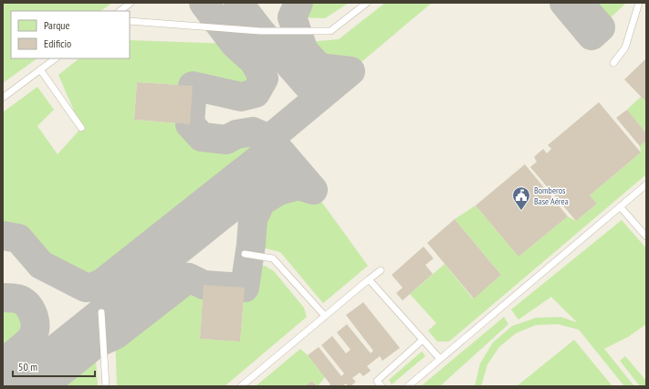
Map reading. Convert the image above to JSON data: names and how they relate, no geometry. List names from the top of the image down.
{
  "places": {
    "public building": ["Bomberos Base Aérea"]
  },
  "legend": ["Parque", "Edificio"],
  "scale_bar": "50 m"
}
